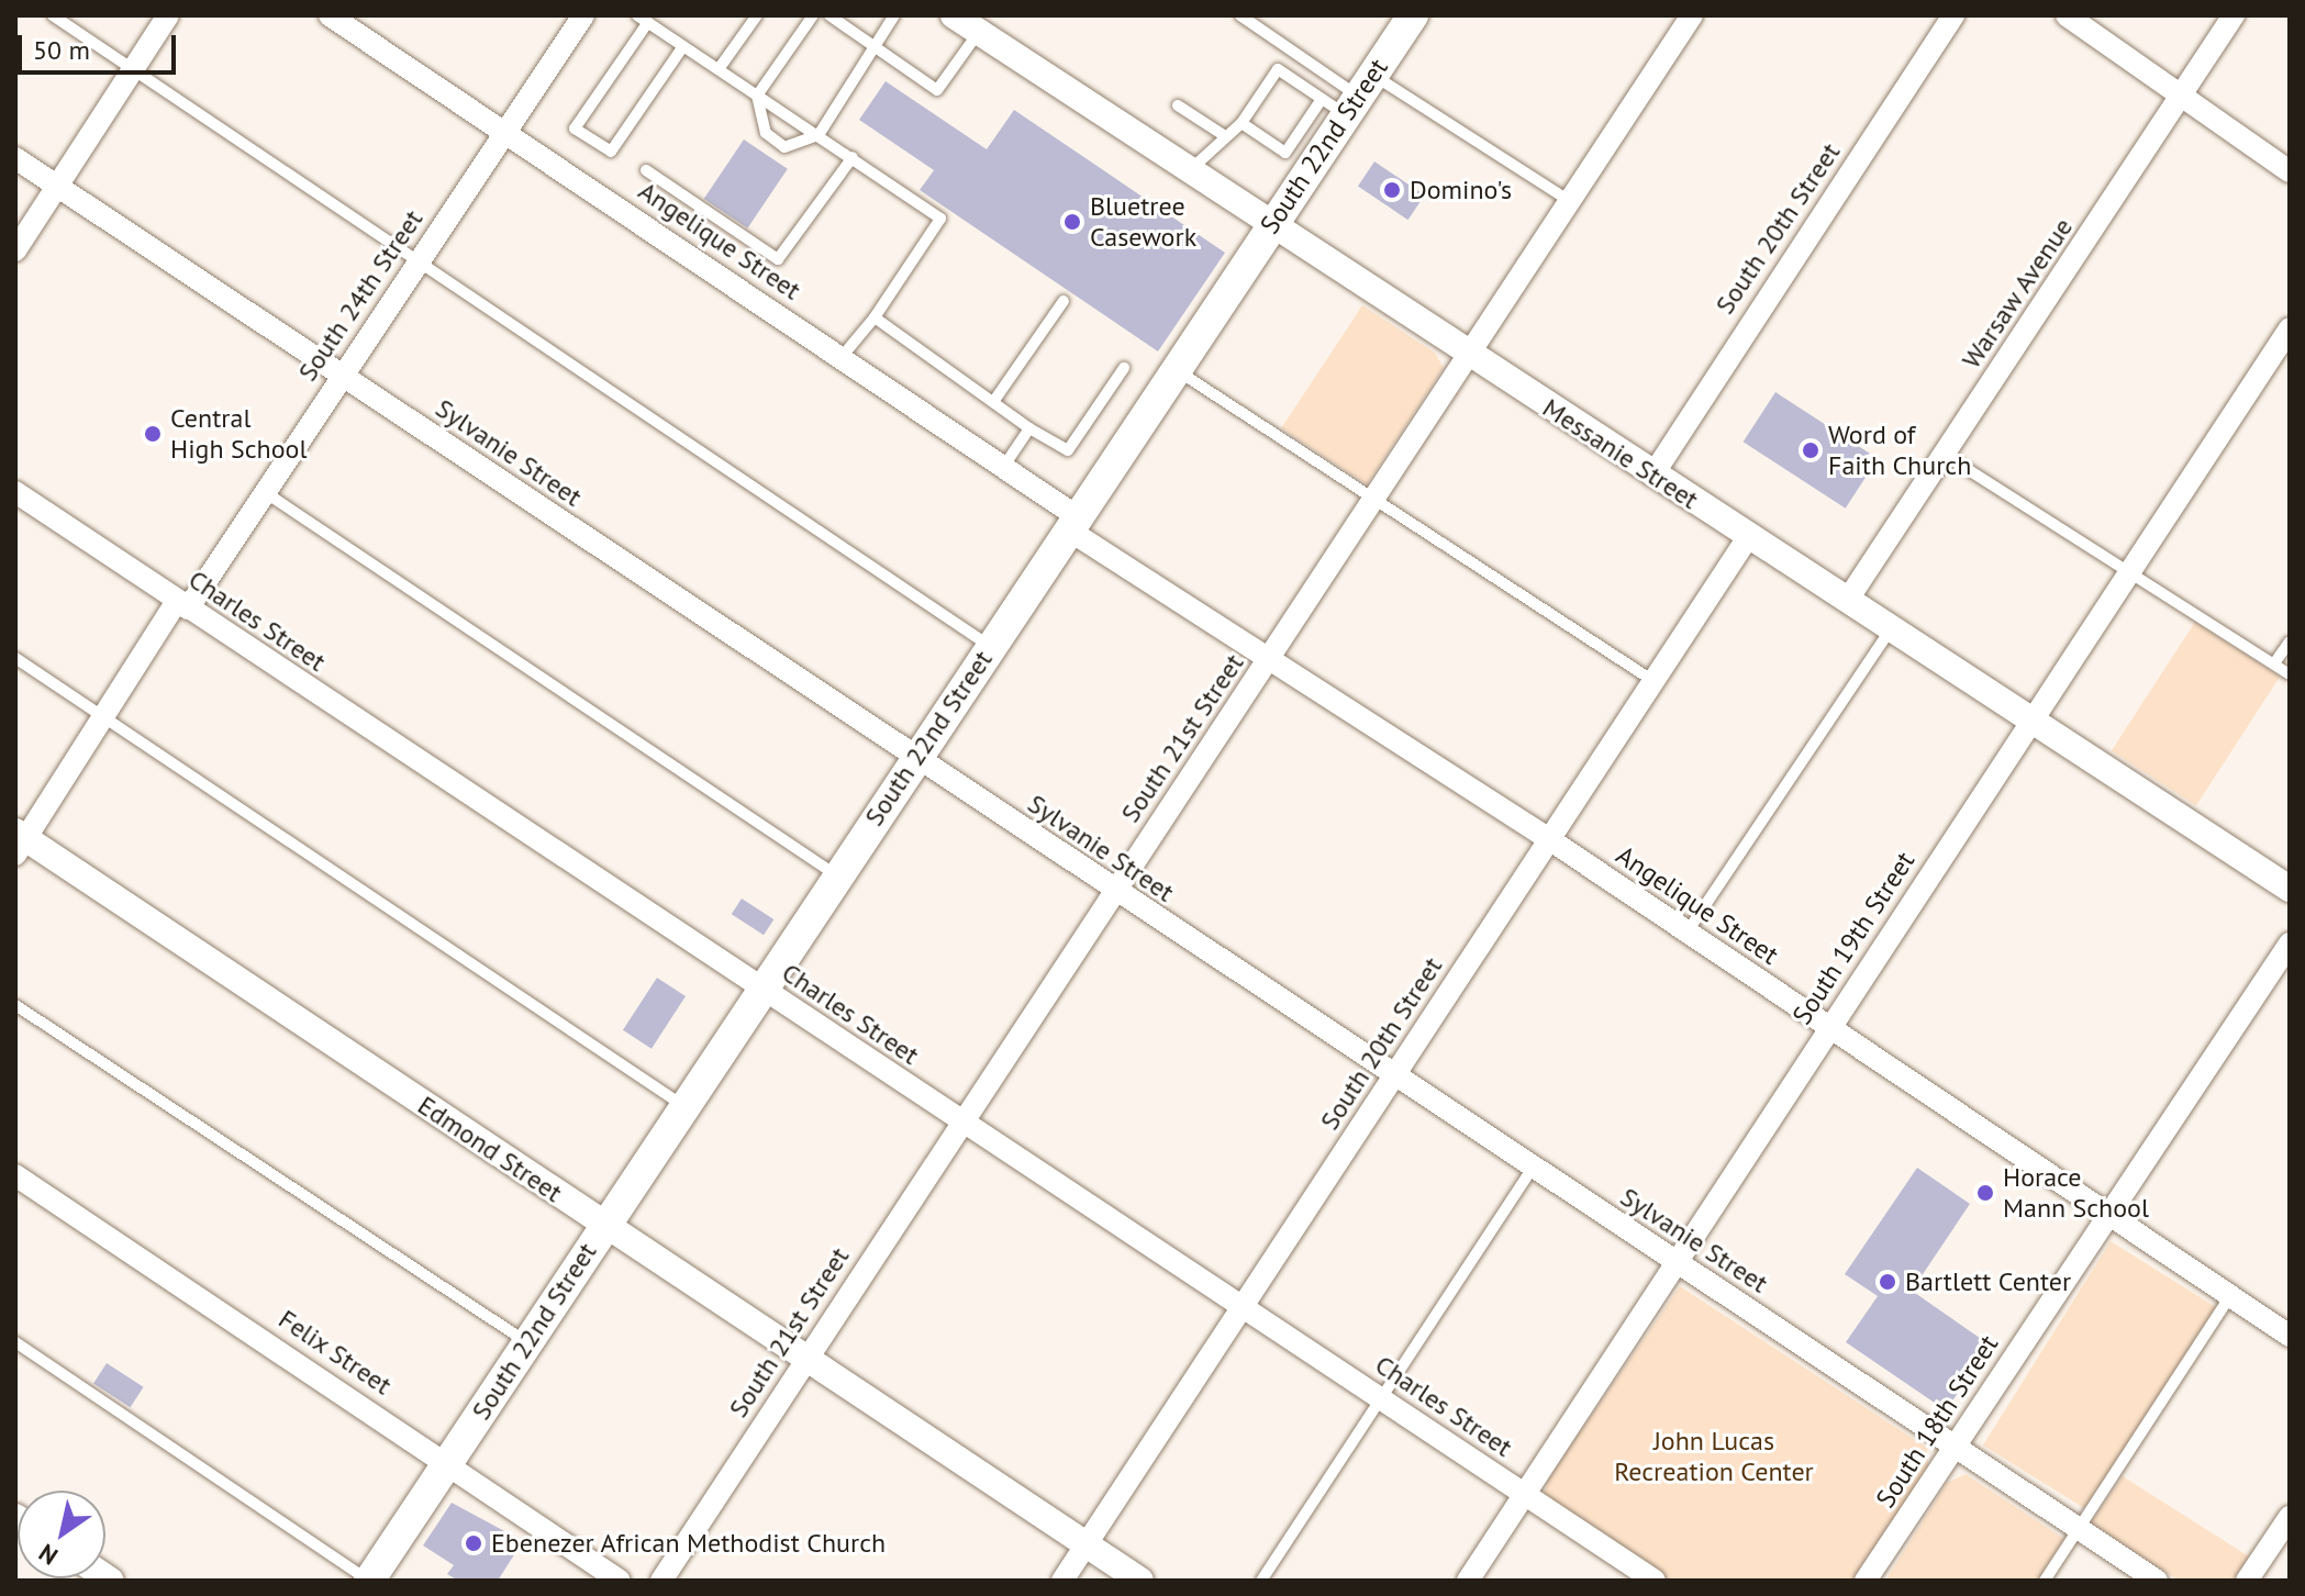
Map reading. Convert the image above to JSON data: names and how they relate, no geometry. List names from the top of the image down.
{
  "streets": {
    "main road": ["South 22nd Street"],
    "street": [
      "South 20th Street",
      "Angelique Street",
      "Warsaw Avenue",
      "South 24th Street",
      "Sylvanie Street",
      "Messanie Street",
      "Charles Street",
      "South 21st Street",
      "South 19th Street",
      "Edmond Street",
      "Felix Street",
      "South 18th Street"
    ]
  },
  "crossings": [
    ["South 22nd Street", "Angelique Street"],
    ["South 22nd Street", "Sylvanie Street"],
    ["South 22nd Street", "Messanie Street"],
    ["South 22nd Street", "Charles Street"],
    ["South 22nd Street", "Edmond Street"],
    ["South 22nd Street", "Felix Street"],
    ["South 20th Street", "Angelique Street"],
    ["South 20th Street", "Sylvanie Street"],
    ["South 20th Street", "Messanie Street"],
    ["South 20th Street", "Charles Street"],
    ["South 20th Street", "Edmond Street"],
    ["Angelique Street", "South 24th Street"],
    ["Angelique Street", "South 21st Street"],
    ["Angelique Street", "South 19th Street"],
    ["Angelique Street", "South 18th Street"],
    ["Warsaw Avenue", "Messanie Street"],
    ["South 24th Street", "Sylvanie Street"],
    ["South 24th Street", "Charles Street"],
    ["South 24th Street", "Edmond Street"],
    ["Sylvanie Street", "South 21st Street"],
    ["Sylvanie Street", "South 19th Street"],
    ["Sylvanie Street", "South 18th Street"],
    ["Messanie Street", "South 21st Street"],
    ["Messanie Street", "South 19th Street"],
    ["Charles Street", "South 21st Street"],
    ["Charles Street", "South 19th Street"],
    ["South 21st Street", "Edmond Street"]
  ],
  "parks": ["John Lucas Recreation Center"],
  "places": [
    "Domino's",
    "Bluetree Casework",
    "Central High School",
    "Word of Faith Church",
    "Horace Mann School",
    "Bartlett Center",
    "Ebenezer African Methodist Church"
  ],
  "scale_bar": "50 m",
  "north": "bottom left"
}
